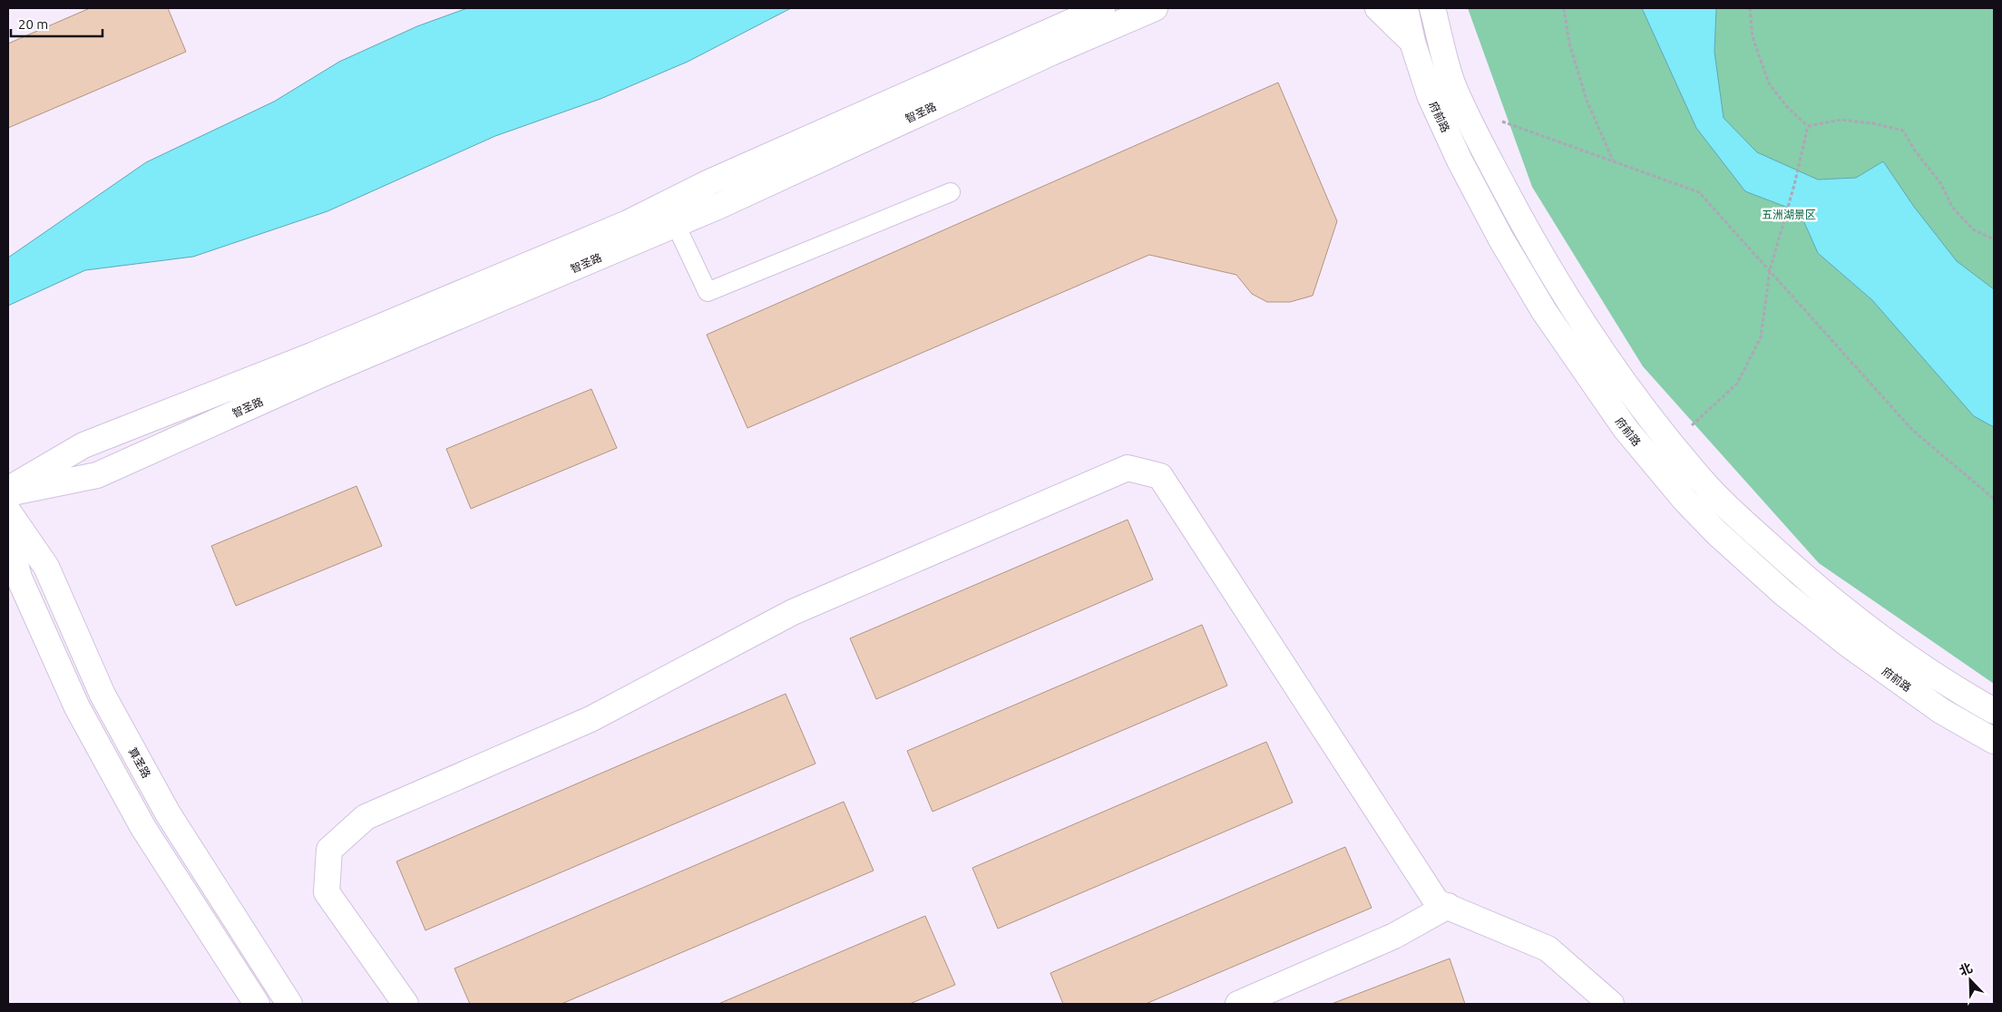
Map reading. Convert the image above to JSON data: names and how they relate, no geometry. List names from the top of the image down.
{
  "streets": {
    "street": ["智圣路", "府前路", "算圣路"]
  },
  "parks": ["五洲湖景区"],
  "scale_bar": "20 m",
  "north": "top left"
}
